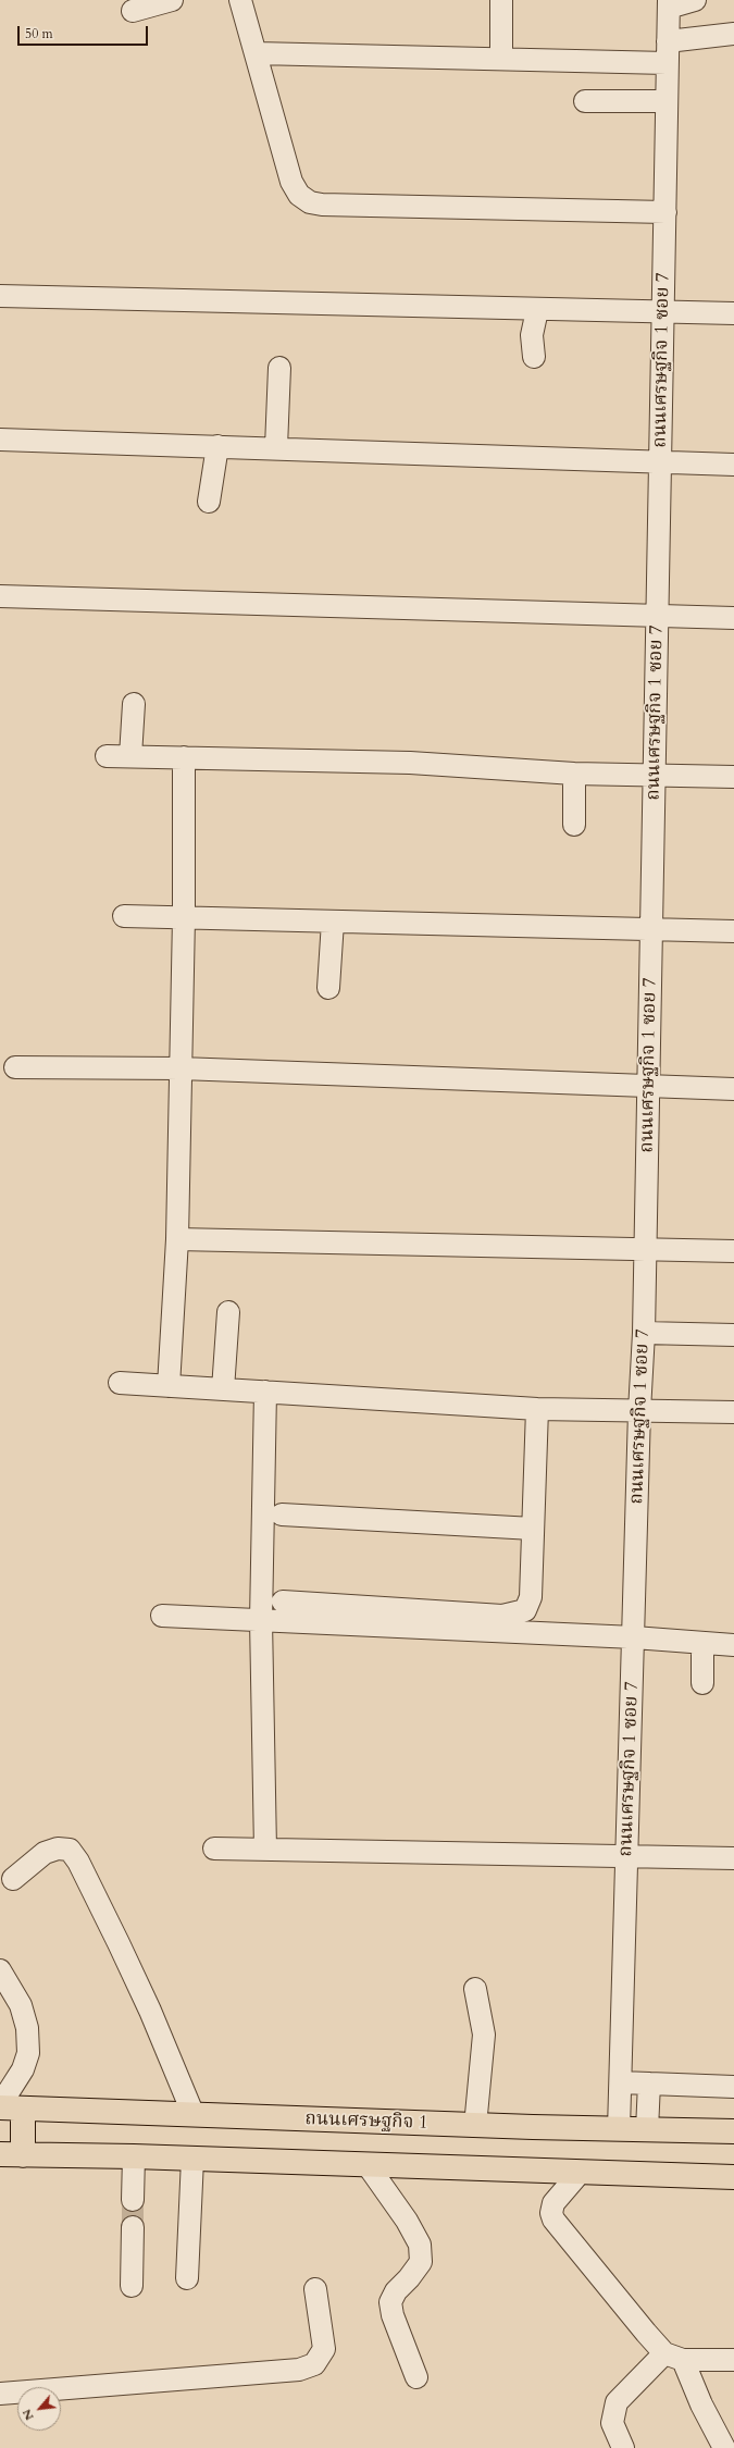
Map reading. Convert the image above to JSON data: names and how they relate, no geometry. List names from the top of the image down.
{
  "streets": {
    "main road": ["ถนนเศรษฐกิจ 1"],
    "street": ["ถนนเศรษฐกิจ 1 ซอย 7"]
  },
  "crossings": [
    ["ถนนเศรษฐกิจ 1 ซอย 7", "ถนนเศรษฐกิจ 1"]
  ],
  "scale_bar": "50 m",
  "north": "bottom left"
}
